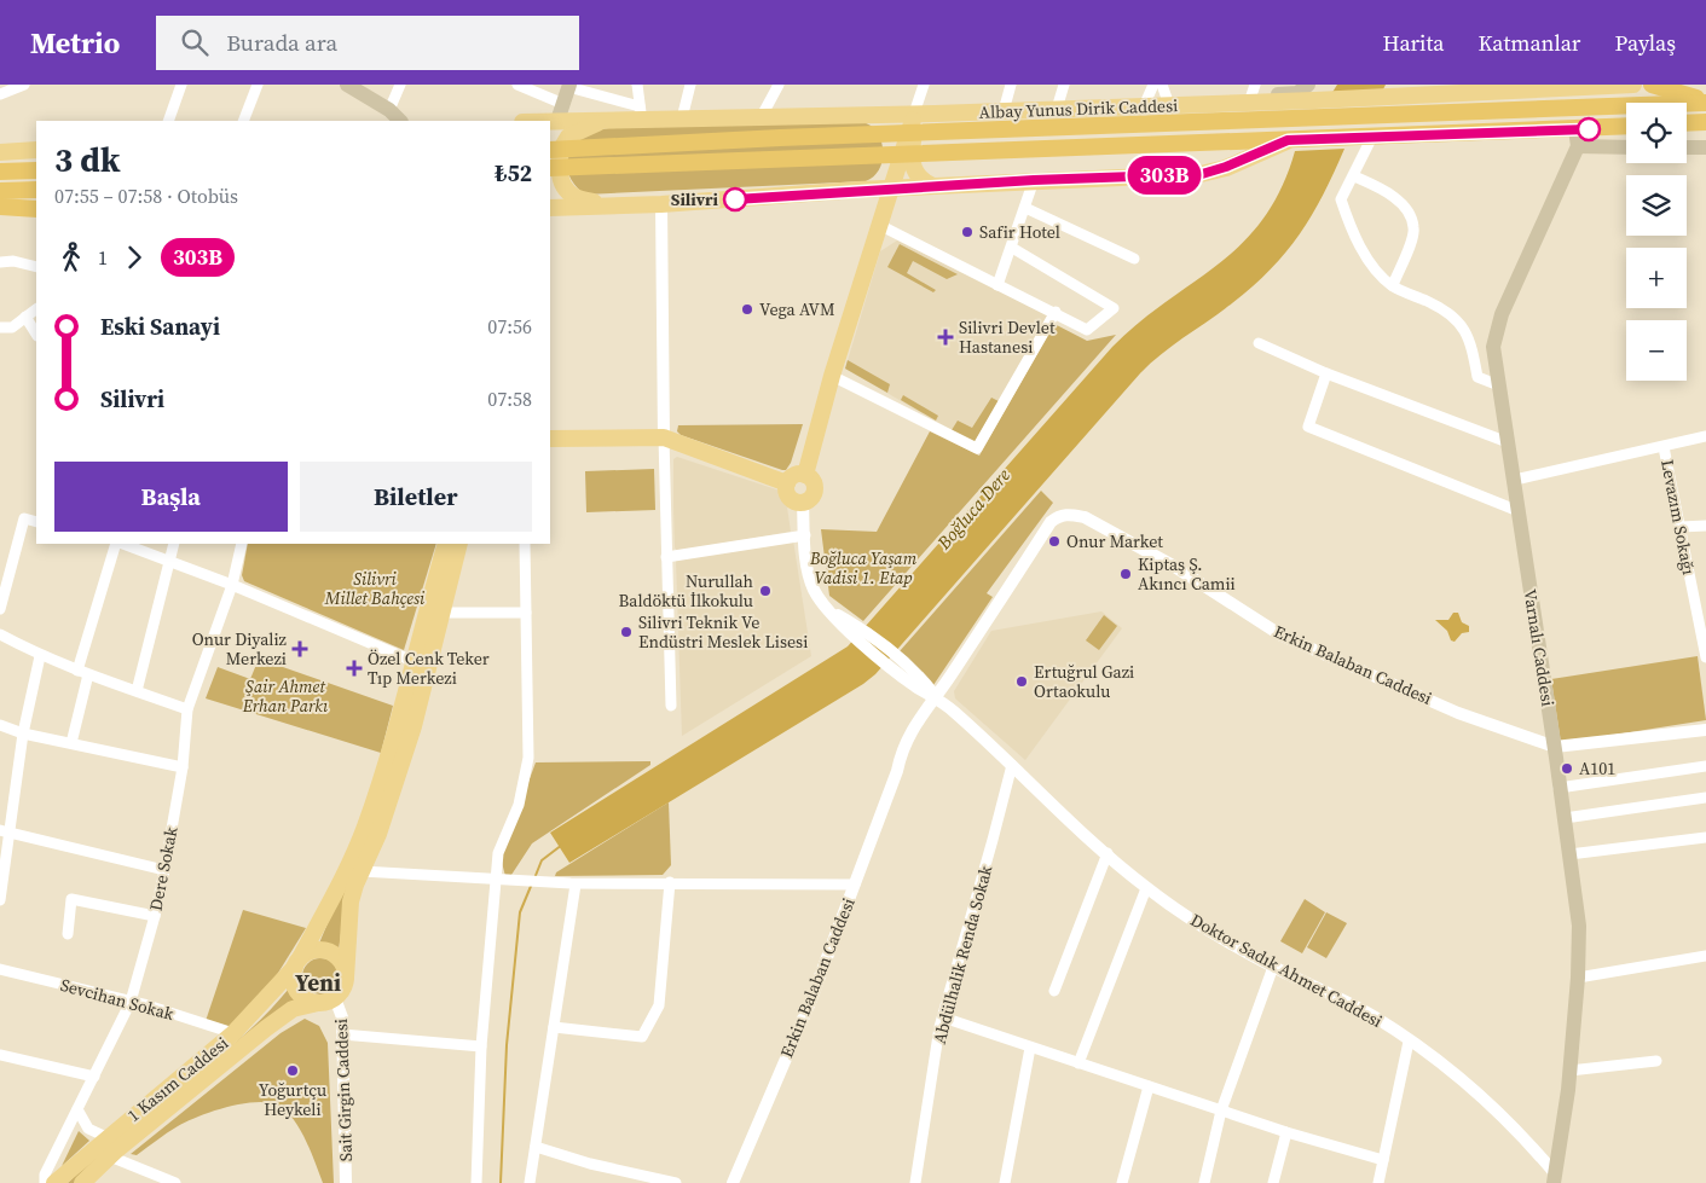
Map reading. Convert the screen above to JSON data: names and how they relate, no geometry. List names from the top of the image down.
{
  "streets": {
    "main road": ["Albay Yunus Dirik Caddesi", "Varnalı Caddesi", "1 Kasım Caddesi"],
    "street": [
      "Levazım Sokağı",
      "Erkin Balaban Caddesi",
      "Dere Sokak",
      "Abdülhalik Renda Sokak",
      "Doktor Sadık Ahmet Caddesi",
      "Sevcihan Sokak",
      "Sait Girgin Caddesi"
    ]
  },
  "crossings": [
    ["Varnalı Caddesi", "Erkin Balaban Caddesi"],
    ["Varnalı Caddesi", "Doktor Sadık Ahmet Caddesi"],
    ["Erkin Balaban Caddesi", "Doktor Sadık Ahmet Caddesi"],
    ["Dere Sokak", "Sevcihan Sokak"],
    ["Abdülhalik Renda Sokak", "Doktor Sadık Ahmet Caddesi"],
    ["Sevcihan Sokak", "1 Kasım Caddesi"],
    ["1 Kasım Caddesi", "Sait Girgin Caddesi"]
  ],
  "districts": ["Yeni"],
  "water": ["Boğluca Dere"],
  "parks": ["Boğluca Yaşam Vadisi 1. Etap", "Silivri Millet Bahçesi", "Şair Ahmet Erhan Parkı"],
  "places": {
    "other": [
      "Silivri",
      "Safir Hotel",
      "Vega AVM",
      "Onur Market",
      "Kiptaş Ş. Akıncı Camii",
      "Nurullah Baldöktü İlkokulu",
      "Silivri Teknik Ve Endüstri Meslek Lisesi",
      "Ertuğrul Gazi Ortaokulu",
      "A101",
      "Yoğurtçu Heykeli"
    ],
    "health": ["Silivri Devlet Hastanesi", "Onur Diyaliz Merkezi", "Özel Cenk Teker Tıp Merkezi"]
  },
  "lines": ["bus line 303B"],
  "page": {
    "header": "Metrio",
    "search": "Burada ara",
    "nav": ["Harita", "Katmanlar", "Paylaş"],
    "on_map": "303B",
    "map_buttons": ["+", "−"],
    "heading": ["3 dk", "07:55 – 07:58 · Otobüs", "₺52"],
    "legs": ["1", "303B"],
    "list": [
      {
        "name": "Eski Sanayi",
        "value": "07:56"
      },
      {
        "name": "Silivri",
        "value": "07:58"
      }
    ],
    "buttons": ["Başla", "Biletler"]
  }
}
